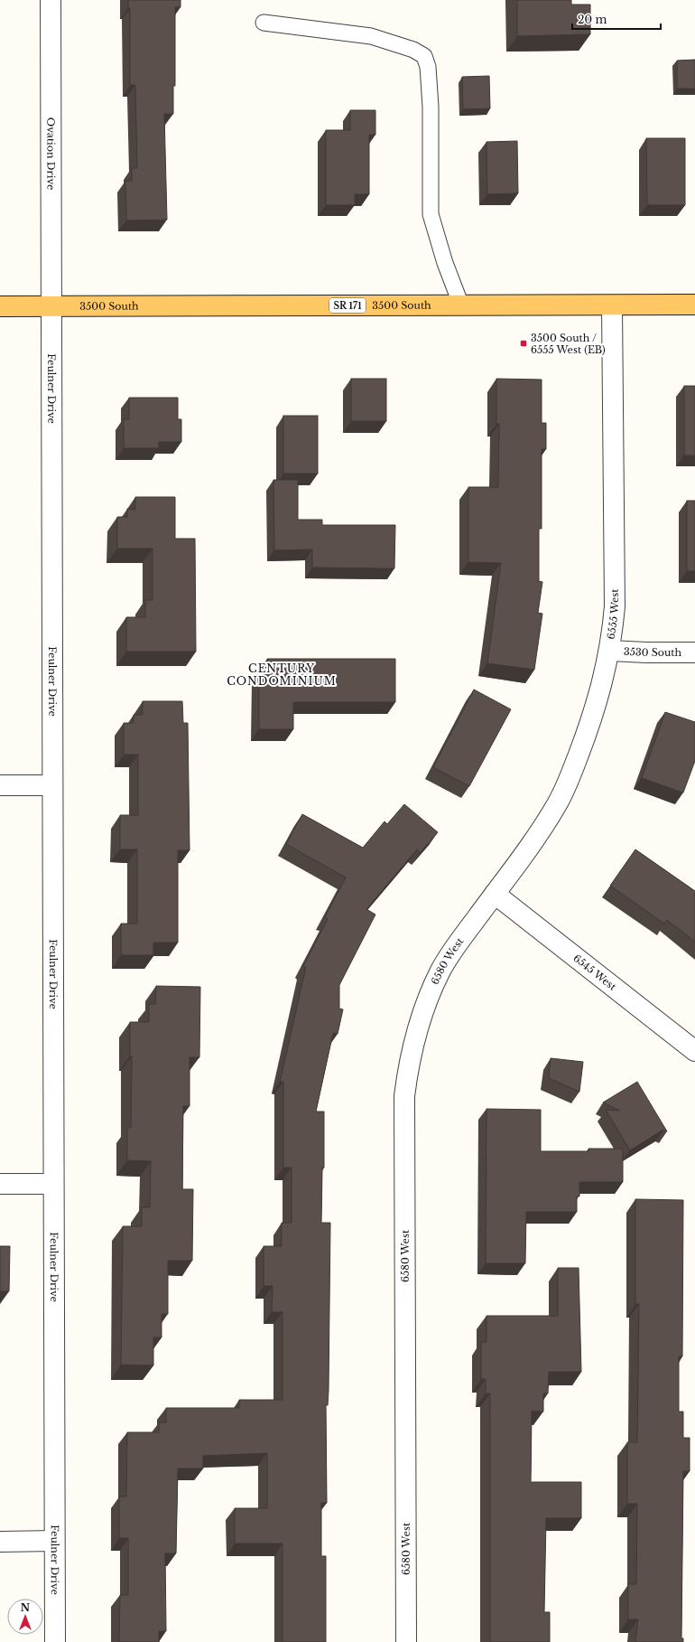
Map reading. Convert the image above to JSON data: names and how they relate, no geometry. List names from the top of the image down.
{
  "streets": {
    "main road": ["SR 171", "3500 South"],
    "street": [
      "Ovation Drive",
      "Feulner Drive",
      "6555 West",
      "3530 South",
      "6580 West",
      "6545 West"
    ]
  },
  "crossings": [
    ["Ovation Drive", "3500 South"],
    ["Ovation Drive", "Feulner Drive"],
    ["3500 South", "Feulner Drive"],
    ["3500 South", "6555 West"],
    ["6555 West", "3530 South"],
    ["6555 West", "6580 West"],
    ["6555 West", "6545 West"],
    ["6580 West", "6545 West"]
  ],
  "districts": ["CENTURY CONDOMINIUM"],
  "places": {
    "transit": ["3500 South / 6555 West (EB)"]
  },
  "scale_bar": "20 m",
  "north": "top"
}
